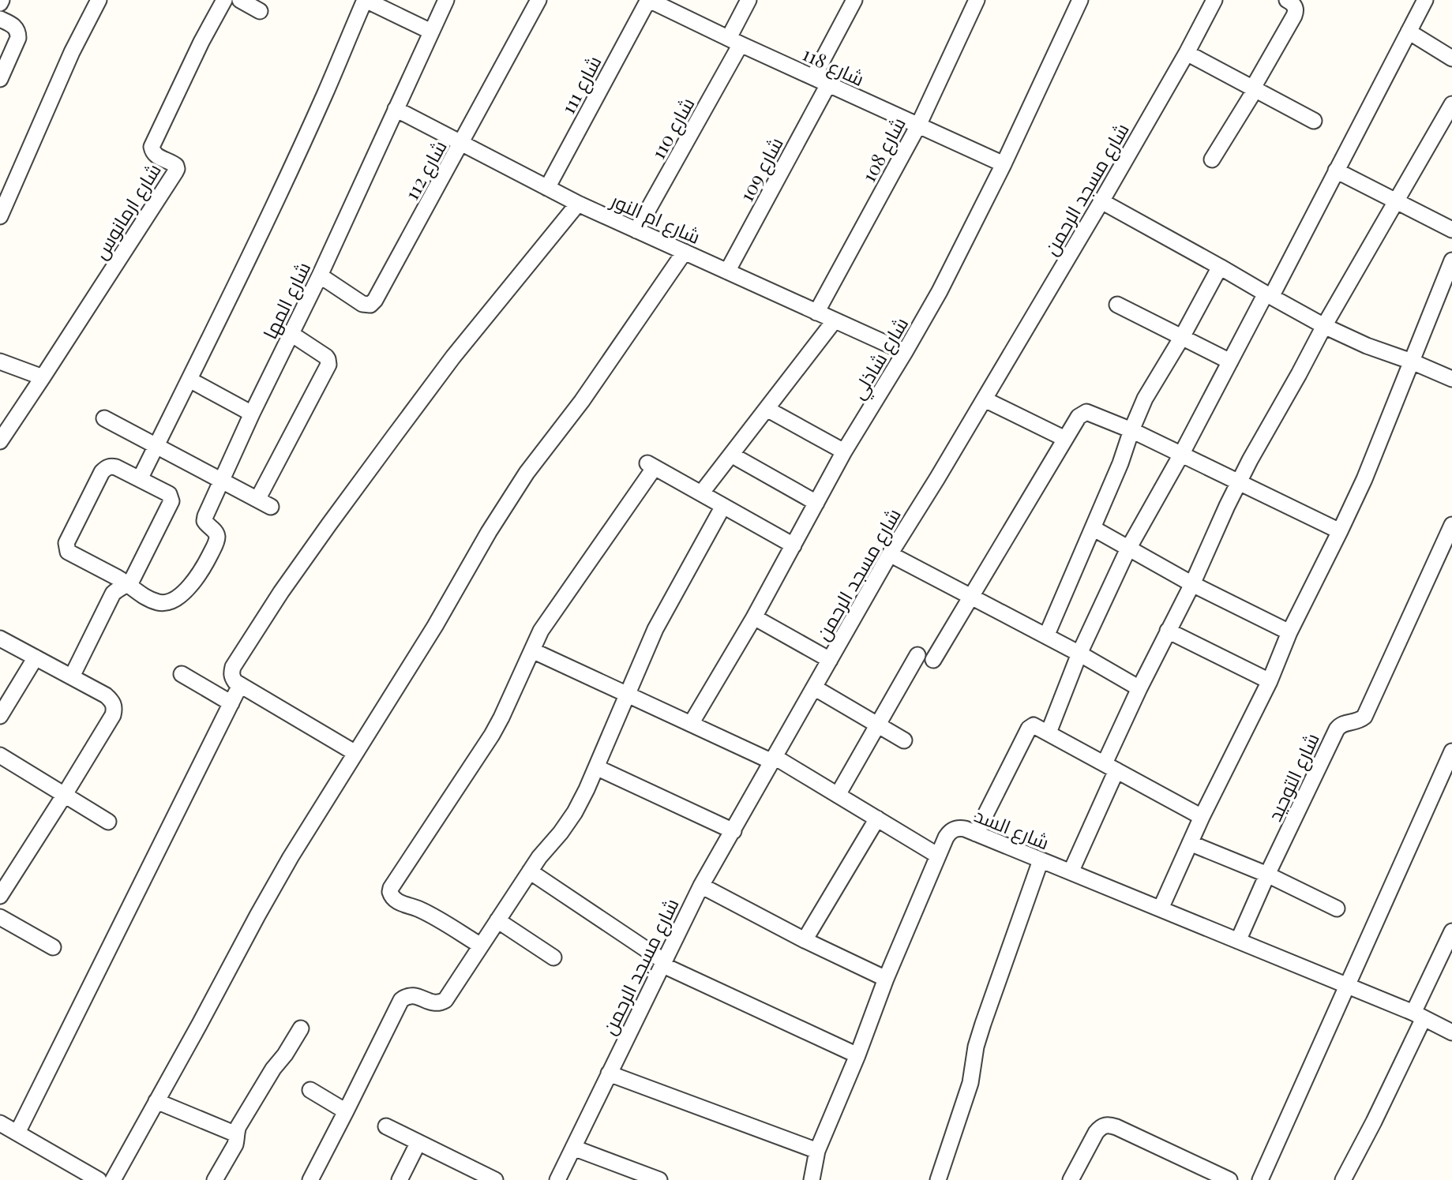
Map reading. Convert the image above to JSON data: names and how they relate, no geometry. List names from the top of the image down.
{
  "streets": {
    "street": [
      "شارع 118",
      "شارع 111",
      "شارع 110",
      "شارع 108",
      "شارع 109",
      "شارع 112",
      "شارع مسجد الرحمن",
      "شارع ارمانوس",
      "شارع ام النور",
      "شارع المها",
      "شارع شاذلي",
      "شارع التوحيد",
      "شارع السد"
    ]
  },
  "crossings": [
    ["شارع 118", "شارع 111"],
    ["شارع 118", "شارع 110"],
    ["شارع 118", "شارع 108"],
    ["شارع 118", "شارع 109"],
    ["شارع 118", "شارع شاذلي"],
    ["شارع 111", "شارع ام النور"],
    ["شارع 110", "شارع ام النور"],
    ["شارع 108", "شارع ام النور"],
    ["شارع 109", "شارع ام النور"],
    ["شارع 112", "شارع ام النور"],
    ["شارع 112", "شارع المها"],
    ["شارع ام النور", "شارع المها"],
    ["شارع ام النور", "شارع شاذلي"],
    ["شارع التوحيد", "شارع السد"]
  ]
}
